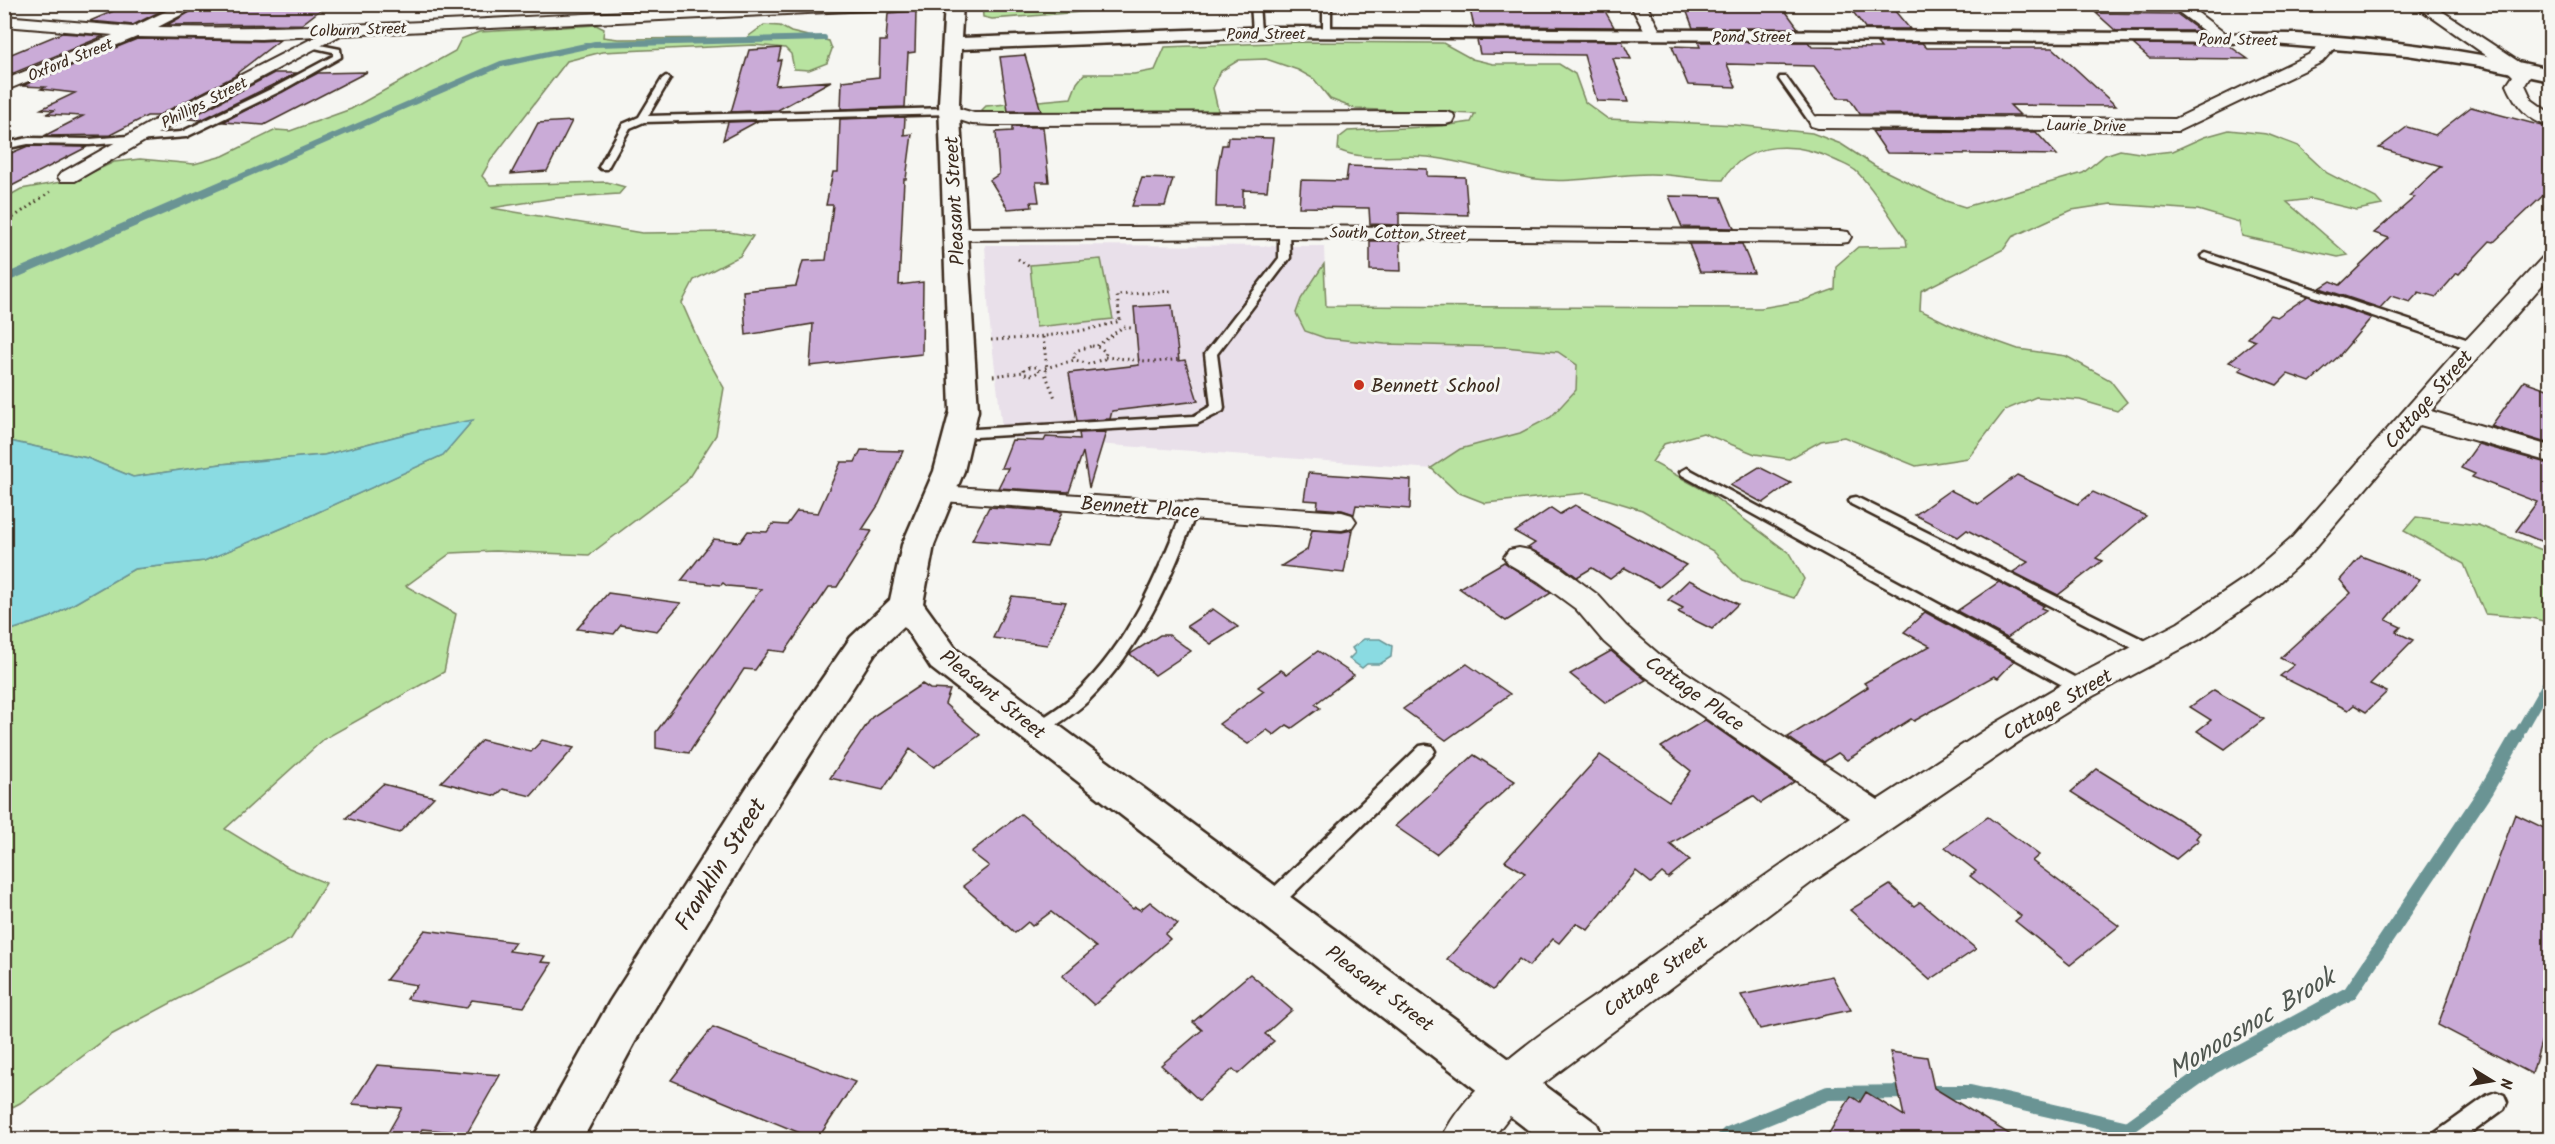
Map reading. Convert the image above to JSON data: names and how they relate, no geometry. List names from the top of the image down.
{
  "streets": {
    "street": [
      "Colburn Street",
      "Pond Street",
      "Oxford Street",
      "Phillips Street",
      "Laurie Drive",
      "Pleasant Street",
      "South Cotton Street",
      "Cottage Street",
      "Bennett Place",
      "Cottage Place",
      "Franklin Street"
    ]
  },
  "crossings": [
    ["Colburn Street", "Oxford Street"],
    ["Colburn Street", "Phillips Street"],
    ["Pond Street", "Laurie Drive"],
    ["Pond Street", "Pleasant Street"],
    ["Pleasant Street", "South Cotton Street"],
    ["Pleasant Street", "Cottage Street"],
    ["Pleasant Street", "Bennett Place"],
    ["Pleasant Street", "Franklin Street"],
    ["Cottage Street", "Cottage Place"]
  ],
  "water": ["Monoosnoc Brook"],
  "places": ["Bennett School"],
  "north": "right"
}
